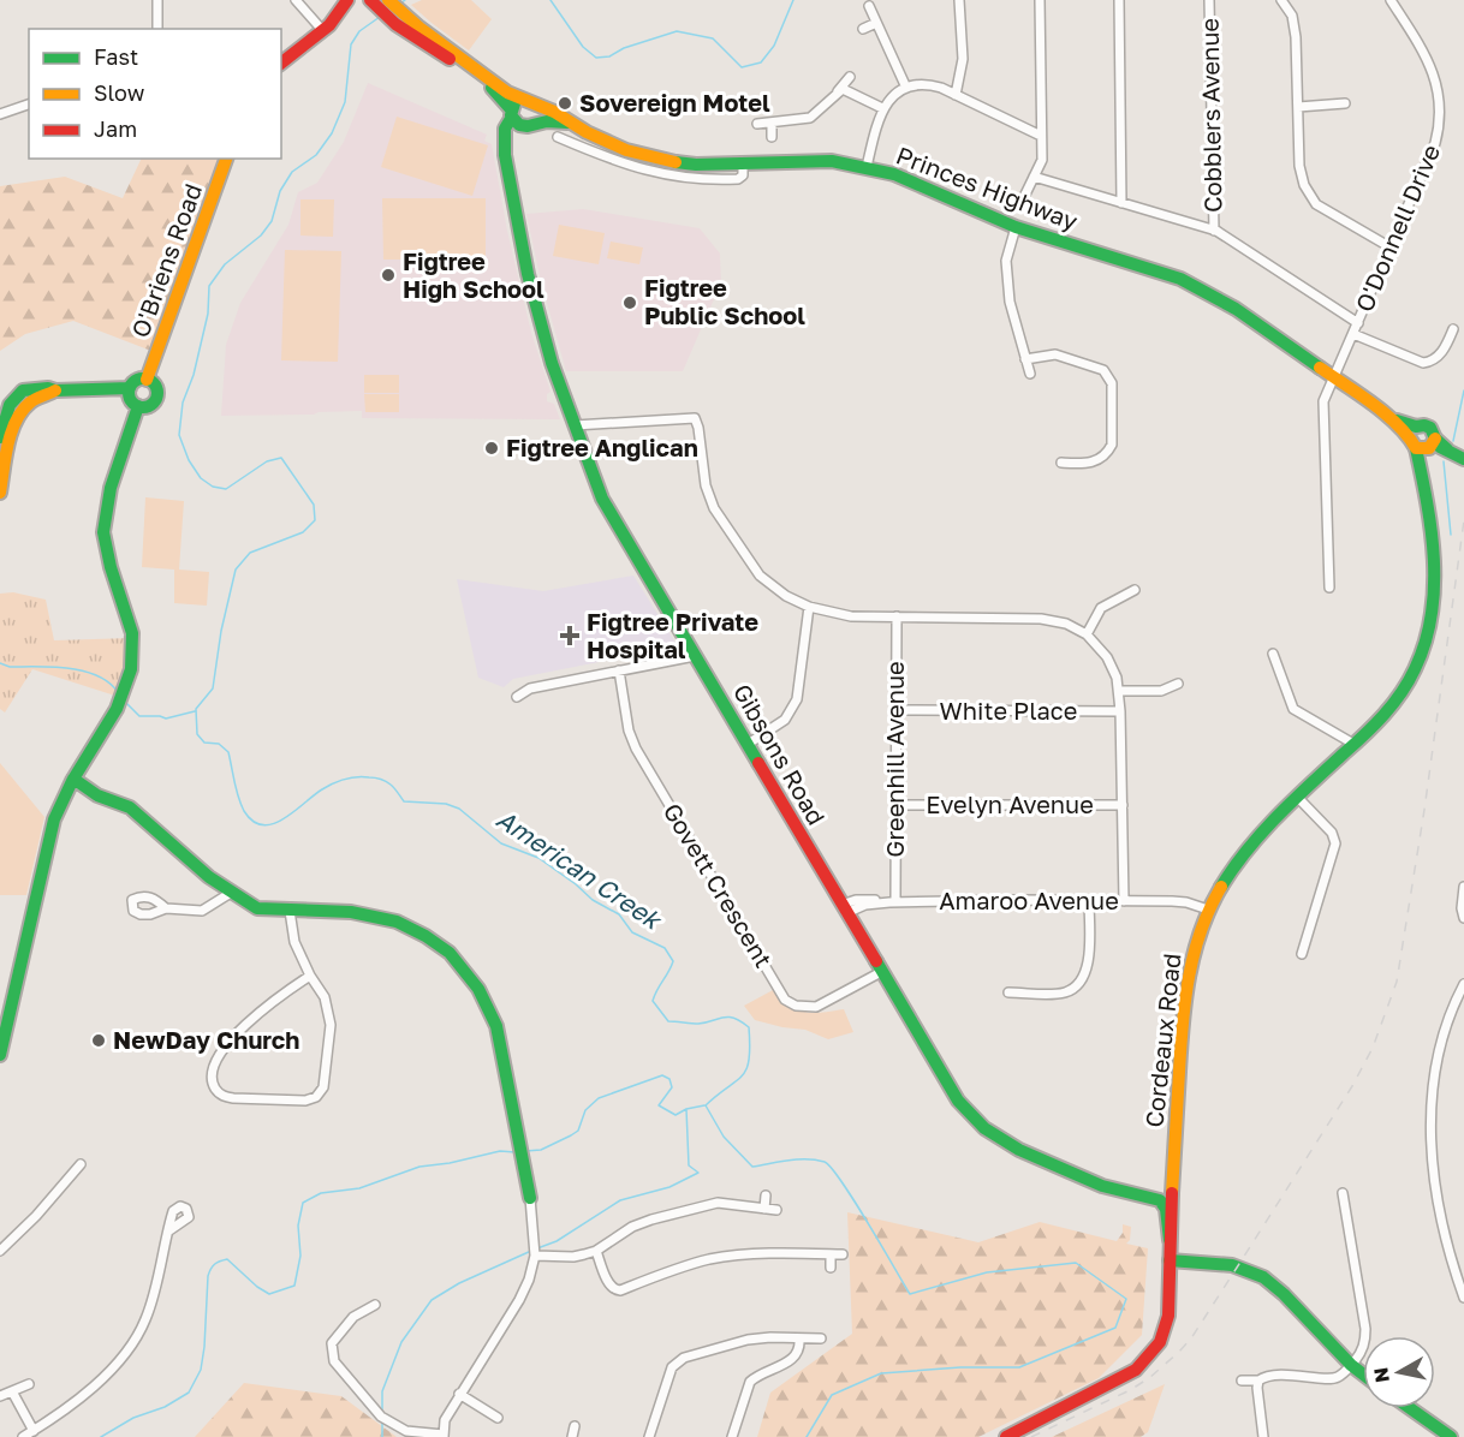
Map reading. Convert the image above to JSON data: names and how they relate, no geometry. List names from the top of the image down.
{
  "streets": {
    "main road": [
      "Princes Highway",
      "O'Briens Road",
      "Gibsons Road",
      "Cordeaux Road"
    ],
    "street": [
      "Cobblers Avenue",
      "O'Donnell Drive",
      "White Place",
      "Greenhill Avenue",
      "Evelyn Avenue",
      "Govett Crescent",
      "Amaroo Avenue"
    ]
  },
  "crossings": [
    ["Princes Highway", "O'Donnell Drive"],
    ["Princes Highway", "Gibsons Road"],
    ["Princes Highway", "Cordeaux Road"],
    ["White Place", "Greenhill Avenue"],
    ["Gibsons Road", "Govett Crescent"],
    ["Gibsons Road", "Amaroo Avenue"],
    ["Gibsons Road", "Cordeaux Road"],
    ["Greenhill Avenue", "Evelyn Avenue"],
    ["Greenhill Avenue", "Amaroo Avenue"],
    ["Amaroo Avenue", "Cordeaux Road"]
  ],
  "water": ["American Creek"],
  "places": {
    "other": [
      "Sovereign Motel",
      "Figtree High School",
      "Figtree Public School",
      "Figtree Anglican",
      "NewDay Church"
    ],
    "health": ["Figtree Private Hospital"]
  },
  "legend": ["Fast", "Slow", "Jam"],
  "north": "left"
}
